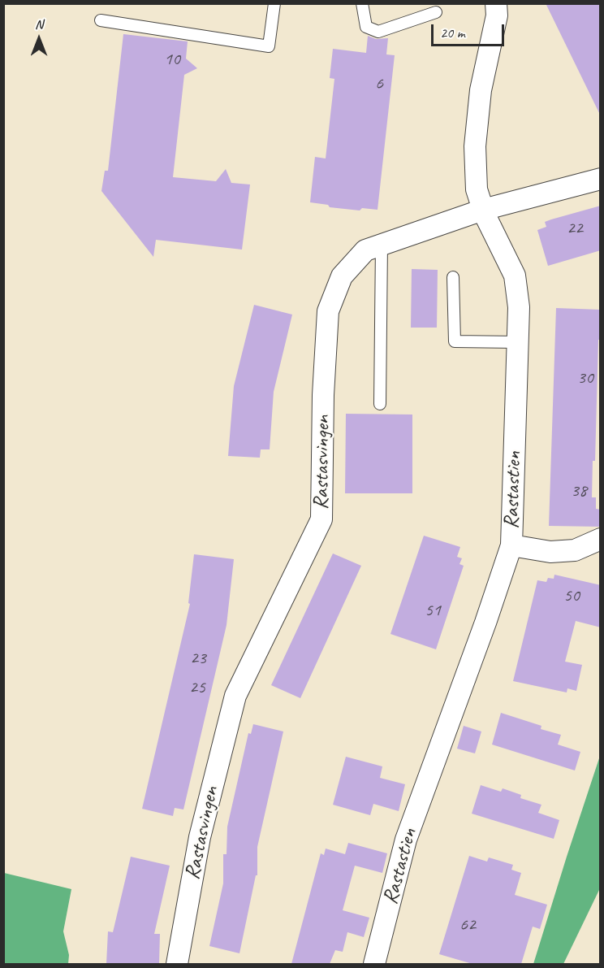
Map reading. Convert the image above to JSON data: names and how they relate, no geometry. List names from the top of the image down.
{
  "streets": {
    "street": ["Rastasvingen", "Rastastien"]
  },
  "crossings": [
    ["Rastasvingen", "Rastastien"]
  ],
  "house_numbers": [
    "10",
    "6",
    "22",
    "30",
    "38",
    "50",
    "51",
    "23",
    "25",
    "62"
  ],
  "scale_bar": "20 m",
  "north": "top"
}
